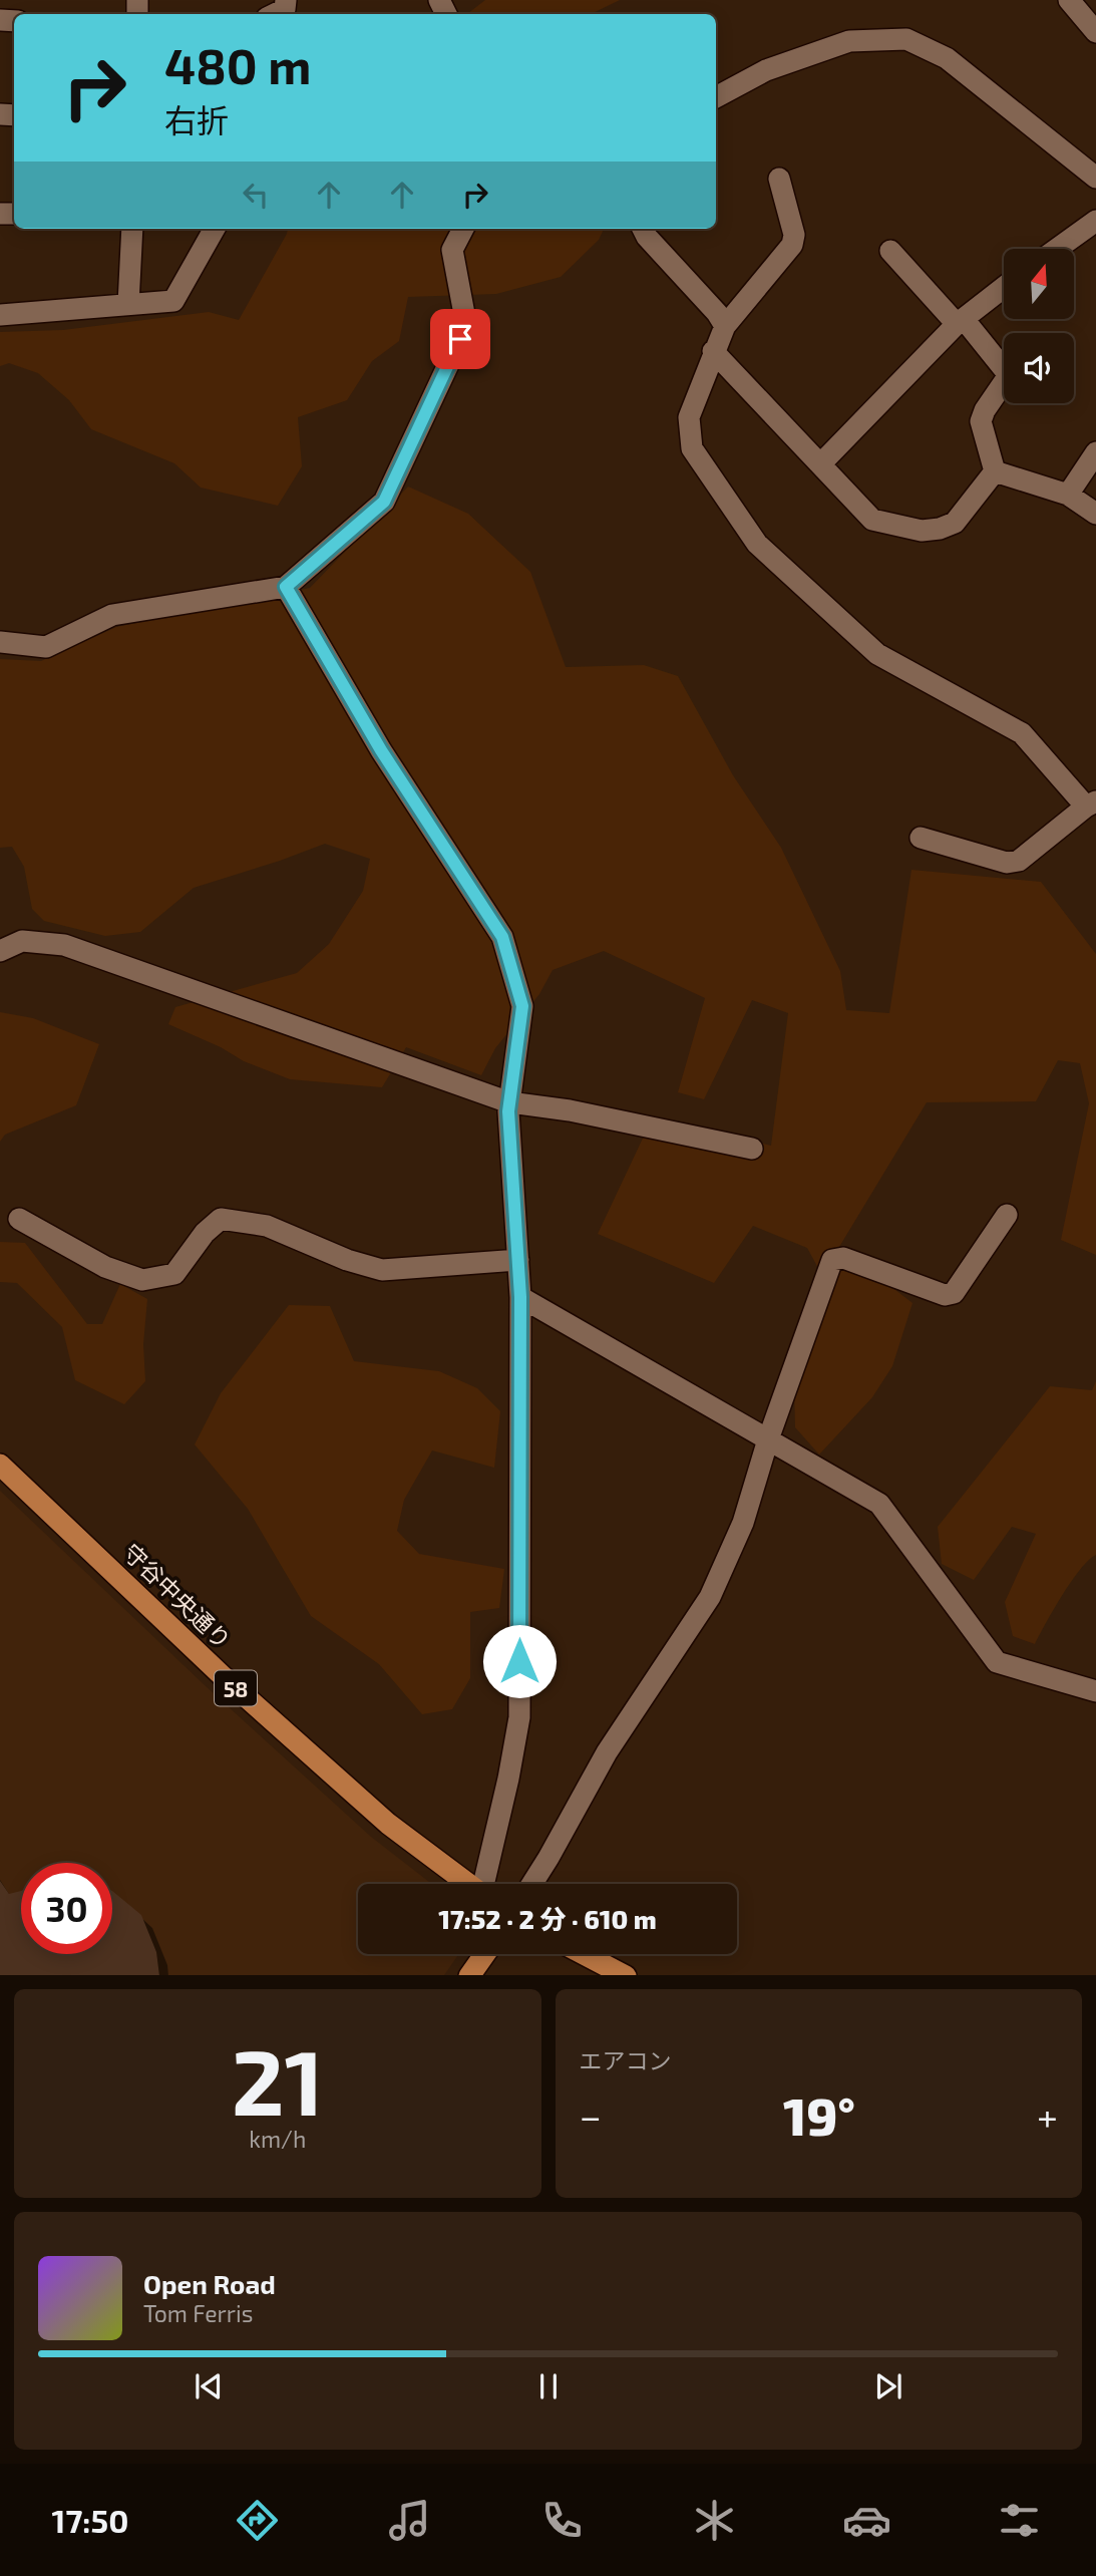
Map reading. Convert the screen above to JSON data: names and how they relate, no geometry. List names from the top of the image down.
{
  "streets": {
    "main road": ["守谷中央通り", "58"]
  },
  "north": "top",
  "page": {
    "turn": ["480 m", "右折"],
    "limit": "30",
    "trip": "17:52 · 2 分 · 610 m",
    "tile": [
      ["21", "km/h"],
      "エアコン"
    ],
    "heat": ["−", "19°", "+"],
    "song": ["Open Road", "Tom Ferris"],
    "tabs": "17:50"
  }
}
